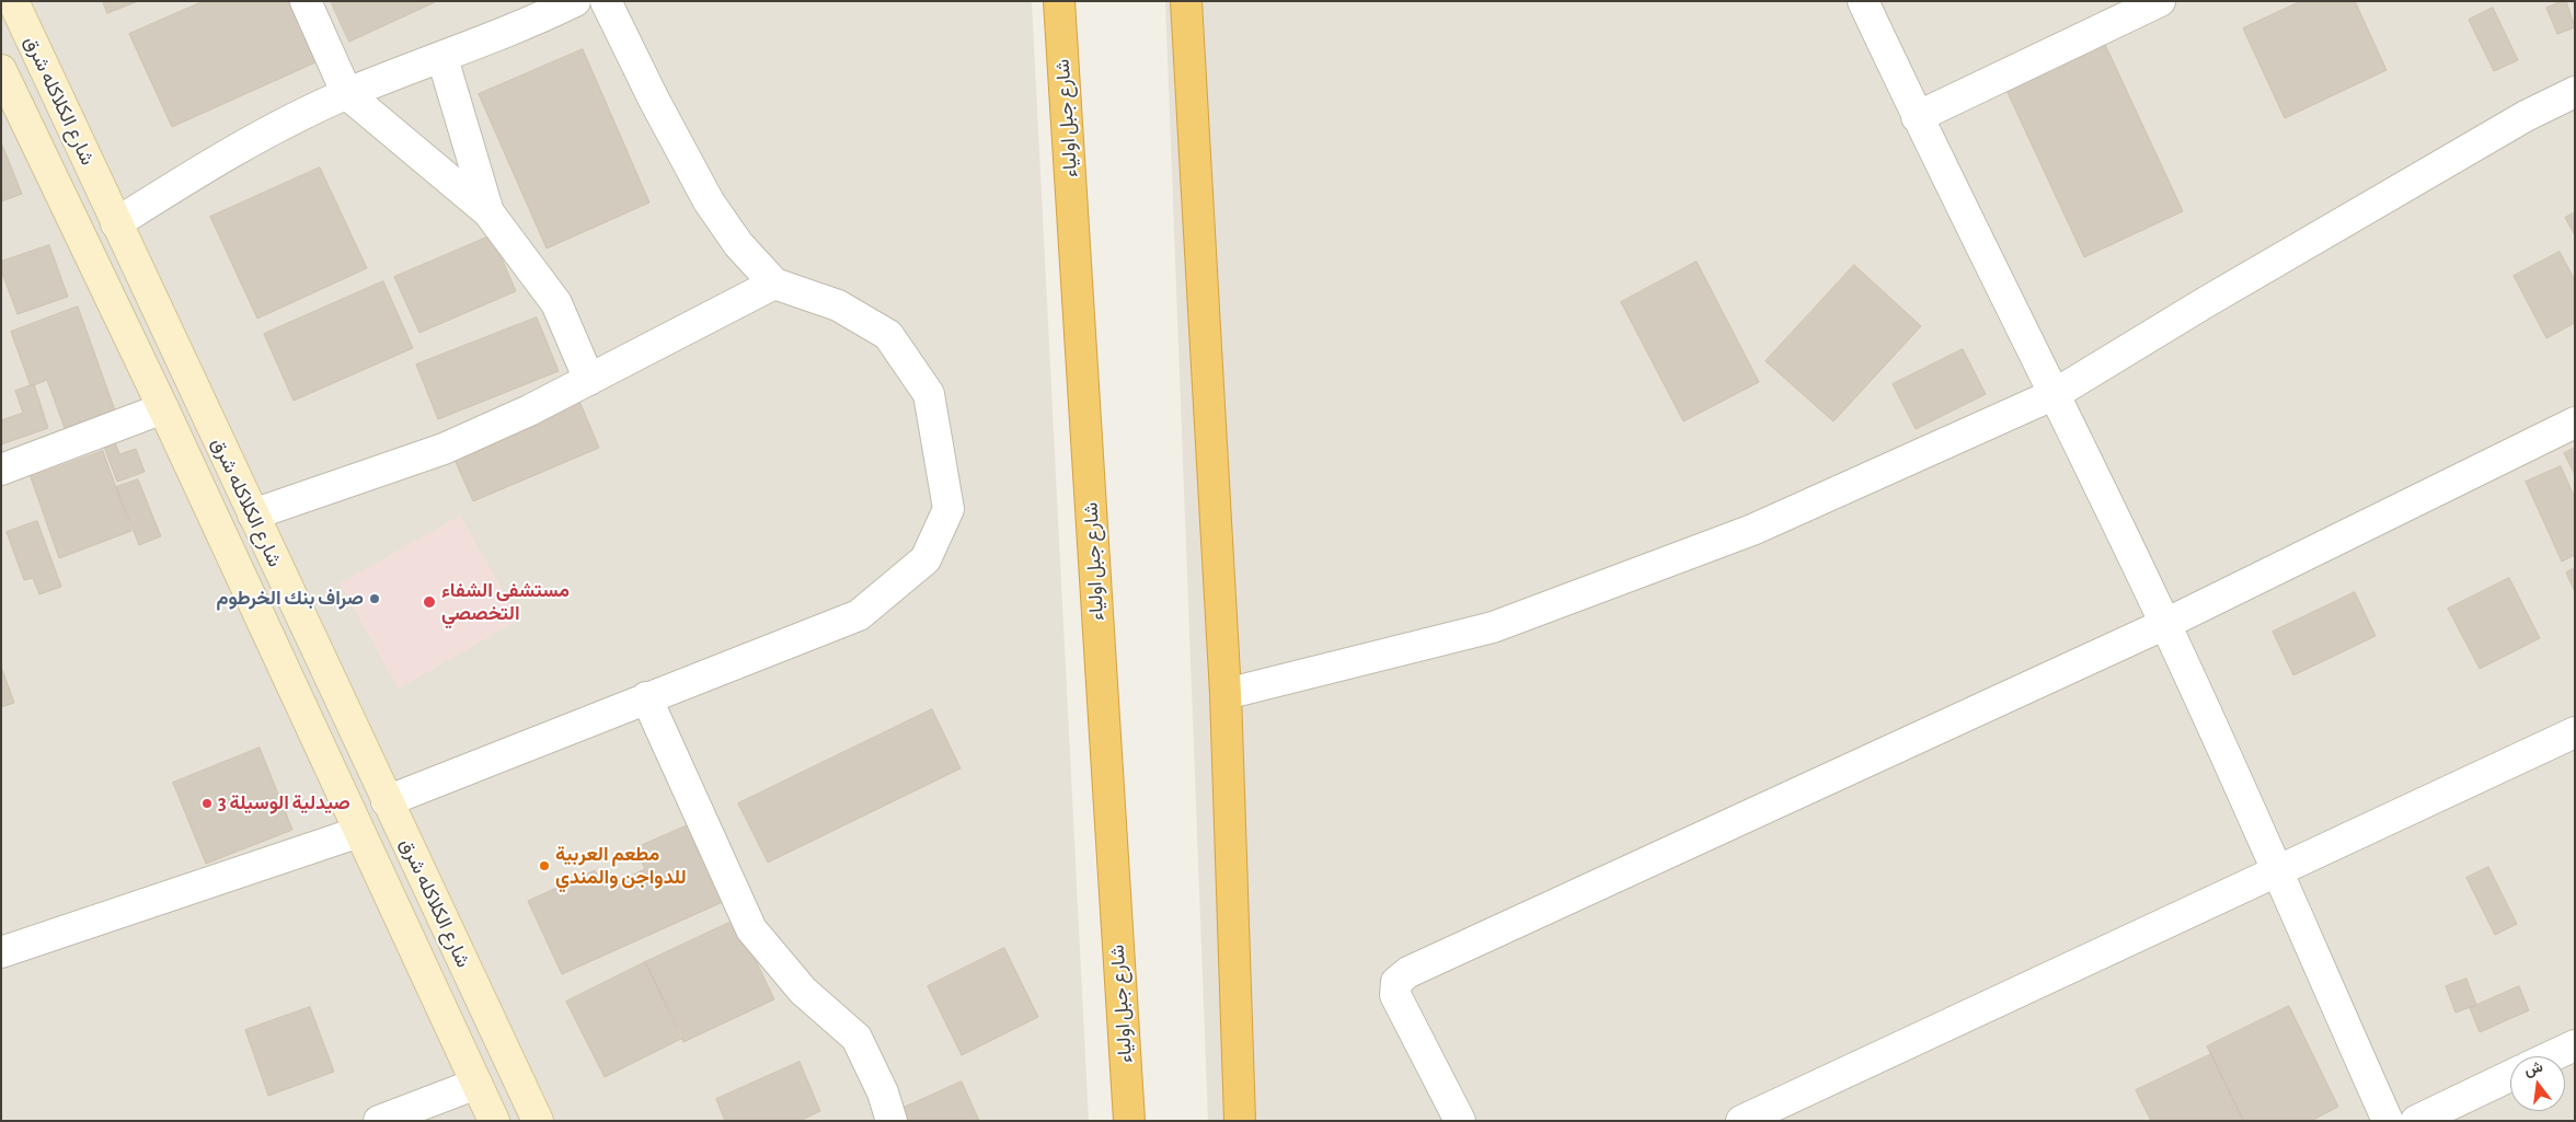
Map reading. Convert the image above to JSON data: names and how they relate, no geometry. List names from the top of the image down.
{
  "streets": {
    "highway": ["شارع جبل اولياء"],
    "street": ["شارع الكلاكله شرق"]
  },
  "places": [
    "صراف بنك الخرطوم",
    "مستشفى الشفاء التخصصي",
    "صيدلية الوسيلة 3",
    "مطعم العربية للدواجن والمندي"
  ],
  "north": "top"
}
